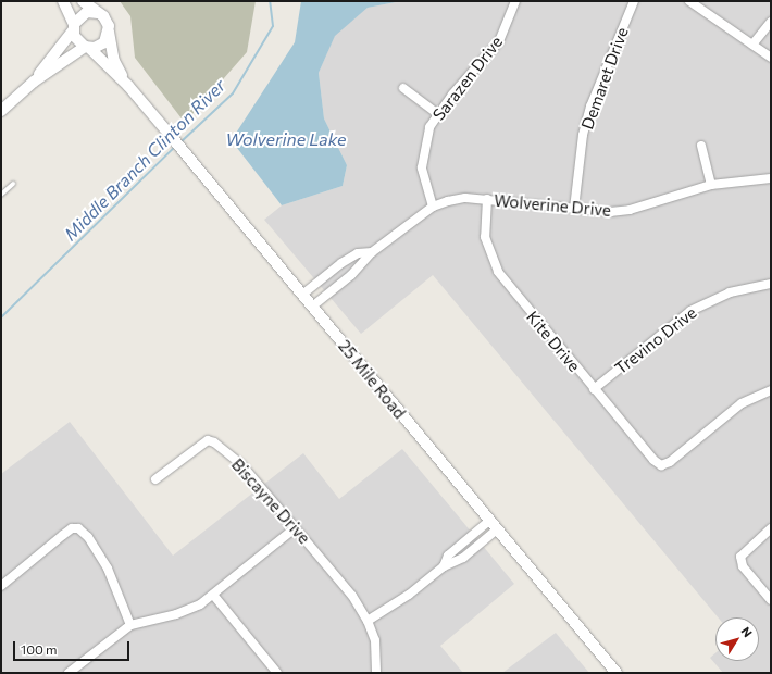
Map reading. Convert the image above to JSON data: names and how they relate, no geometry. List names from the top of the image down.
{
  "streets": {
    "street": [
      "Sarazen Drive",
      "Demaret Drive",
      "Wolverine Drive",
      "Trevino Drive",
      "Kite Drive",
      "25 Mile Road",
      "Biscayne Drive"
    ]
  },
  "crossings": [
    ["Sarazen Drive", "Wolverine Drive"],
    ["Demaret Drive", "Wolverine Drive"],
    ["Wolverine Drive", "Kite Drive"],
    ["Wolverine Drive", "25 Mile Road"],
    ["Trevino Drive", "Kite Drive"]
  ],
  "water": ["Wolverine Lake", "Middle Branch Clinton River"],
  "scale_bar": "100 m",
  "north": "top right"
}
